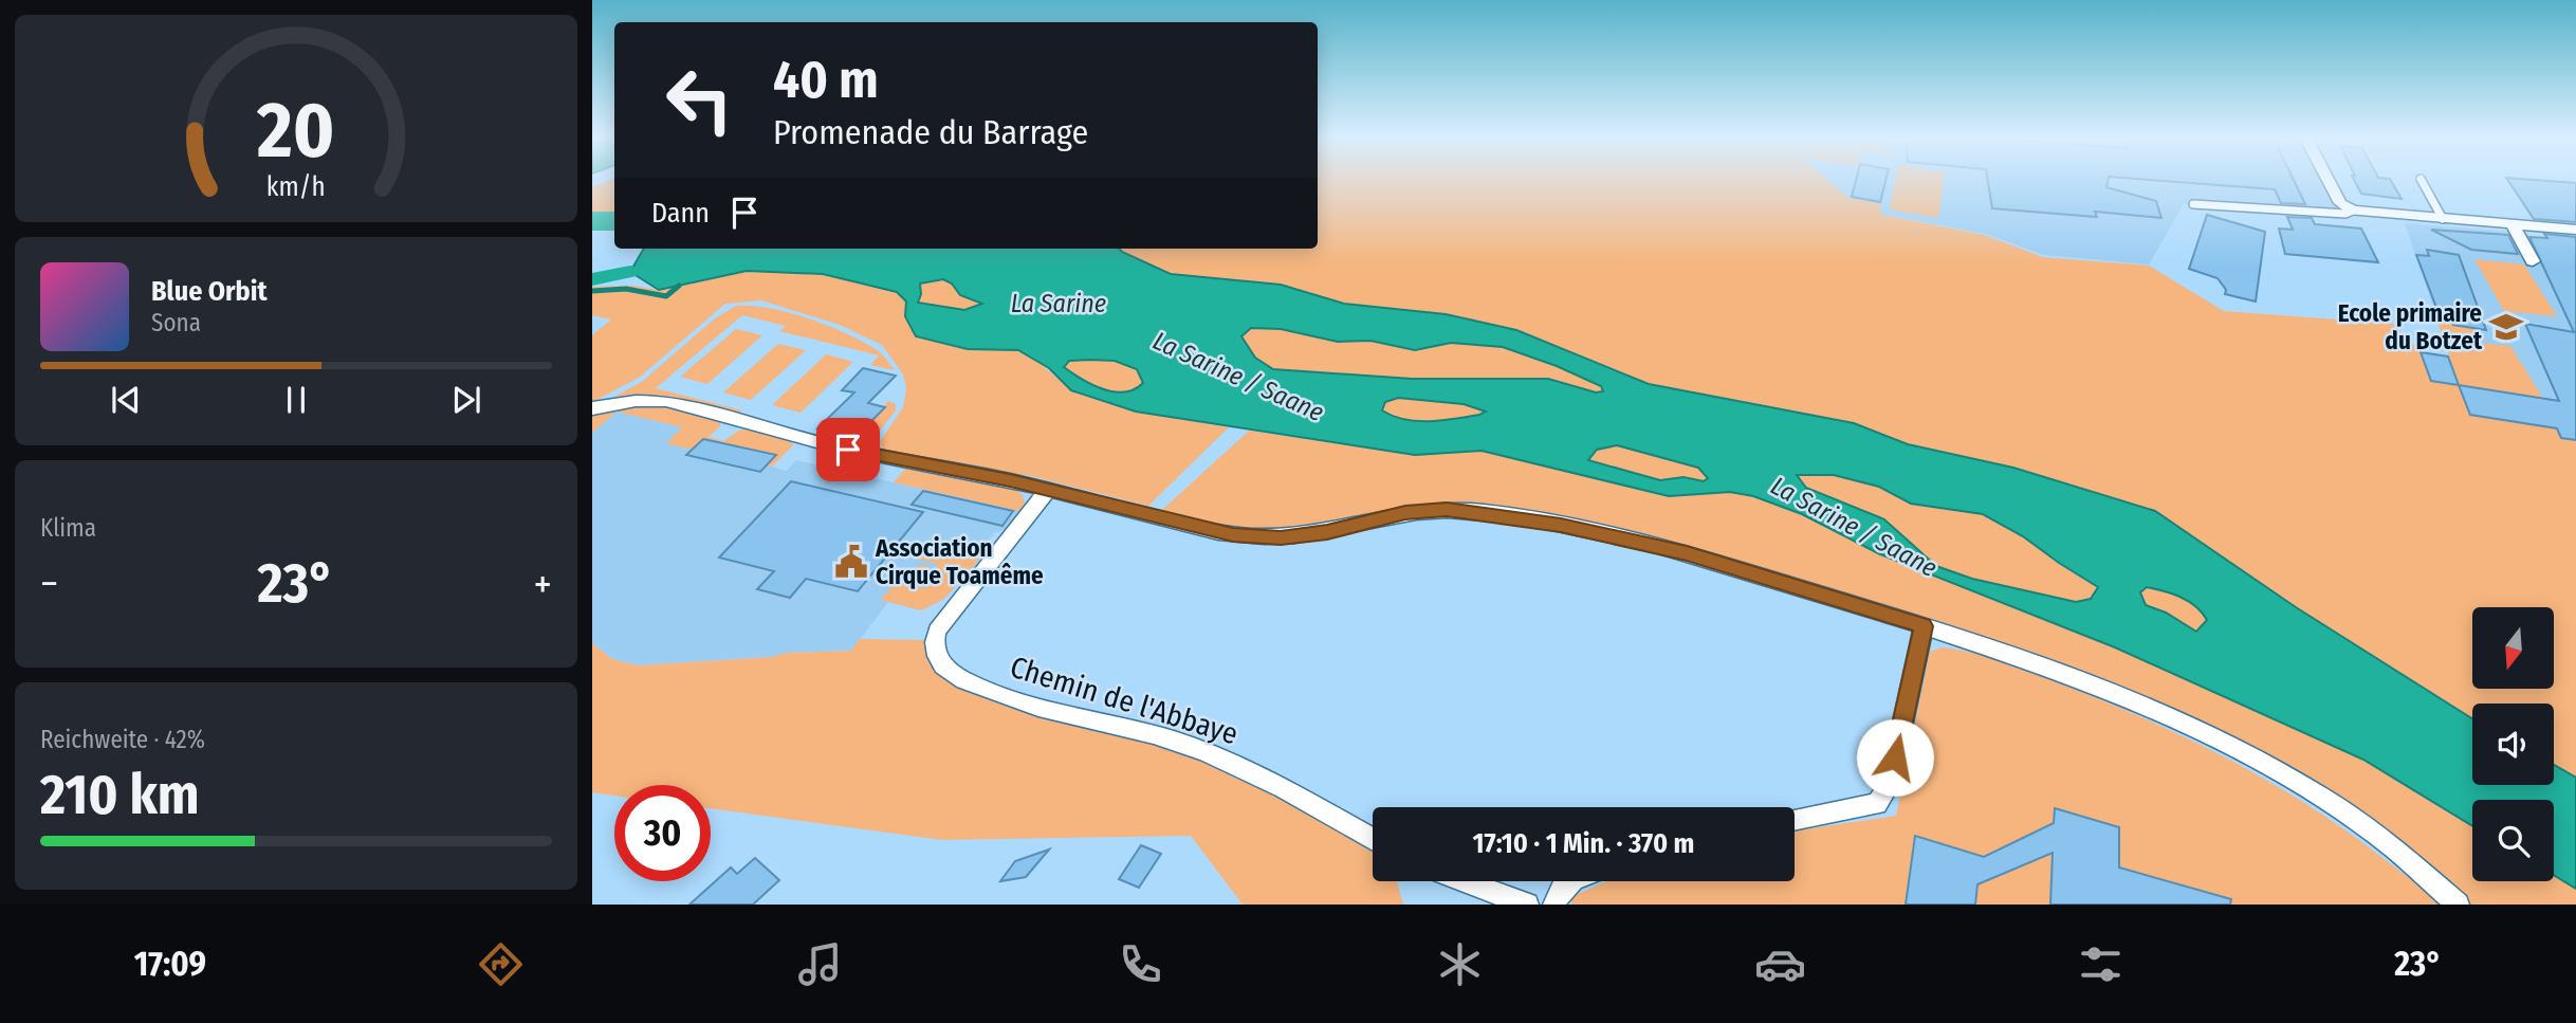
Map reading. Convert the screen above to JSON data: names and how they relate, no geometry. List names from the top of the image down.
{
  "streets": {
    "street": ["Chemin de l'Abbaye"]
  },
  "water": ["La Sarine", "La Sarine / Saane"],
  "places": {
    "school or university": ["Ecole primaire du Botzet"],
    "public building": ["Association Cirque Toamême"]
  },
  "north": "bottom",
  "page": {
    "turn": ["40 m", "Promenade du Barrage"],
    "then": "Dann",
    "song": ["Blue Orbit", "Sona"],
    "tile": [
      "Klima",
      ["Reichweite · 42%", "210 km"]
    ],
    "heat": ["−", "23°", "+"],
    "limit": "30",
    "trip": "17:10 · 1 Min. · 370 m",
    "tabs": ["17:09", "23°"],
    "gauge": ["20", "km/h"]
  }
}
